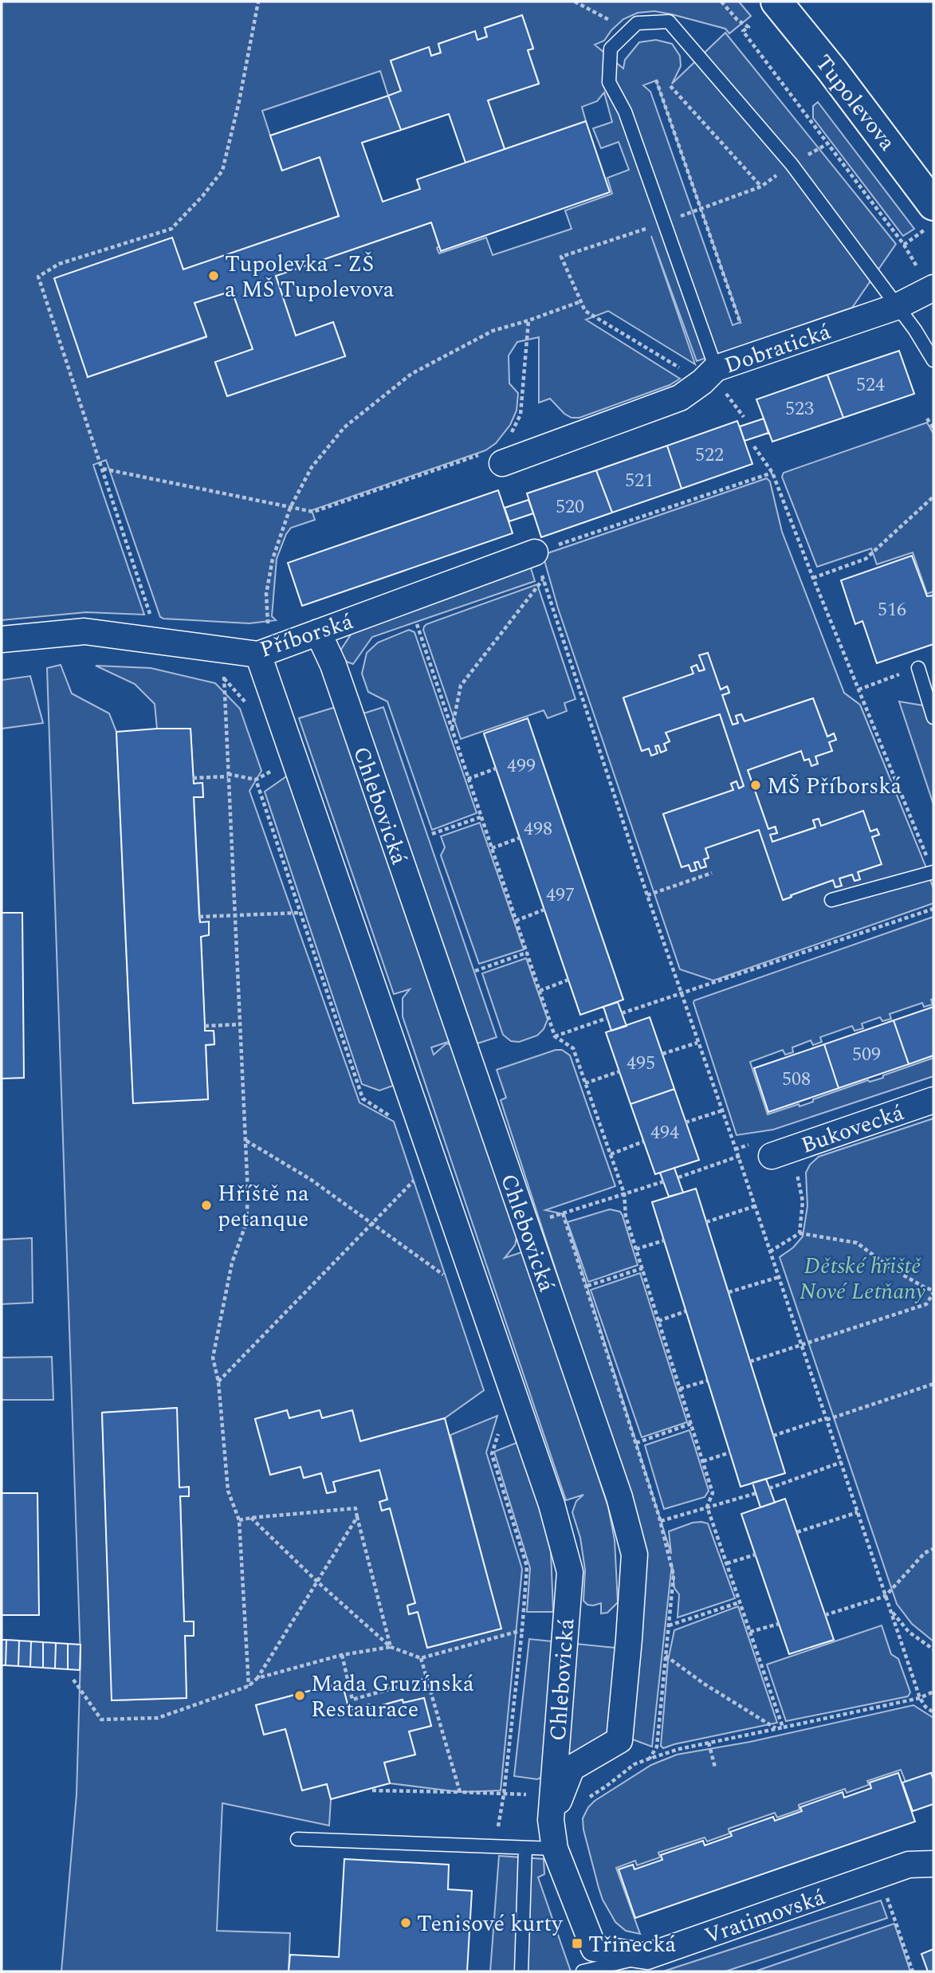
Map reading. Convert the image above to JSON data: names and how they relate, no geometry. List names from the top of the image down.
{
  "streets": {
    "main road": ["Tupolevova"],
    "street": [
      "Dobratická",
      "Příborská",
      "Chlebovická",
      "Bukovecká",
      "Vratimovská"
    ]
  },
  "crossings": [
    ["Příborská", "Chlebovická"],
    ["Chlebovická", "Vratimovská"]
  ],
  "parks": ["Dětské hřiště Nové Letňany"],
  "places": {
    "other": [
      "Tupolevka - ZŠ a MŠ Tupolevova",
      "MŠ Příborská",
      "Hříště na petanque",
      "Mada Gruzínská Restaurace",
      "Tenisové kurty"
    ],
    "transit": ["Třinecká"]
  },
  "house_numbers": [
    "524",
    "523",
    "522",
    "521",
    "520",
    "516",
    "499",
    "498",
    "497",
    "509",
    "495",
    "508",
    "494"
  ]
}
